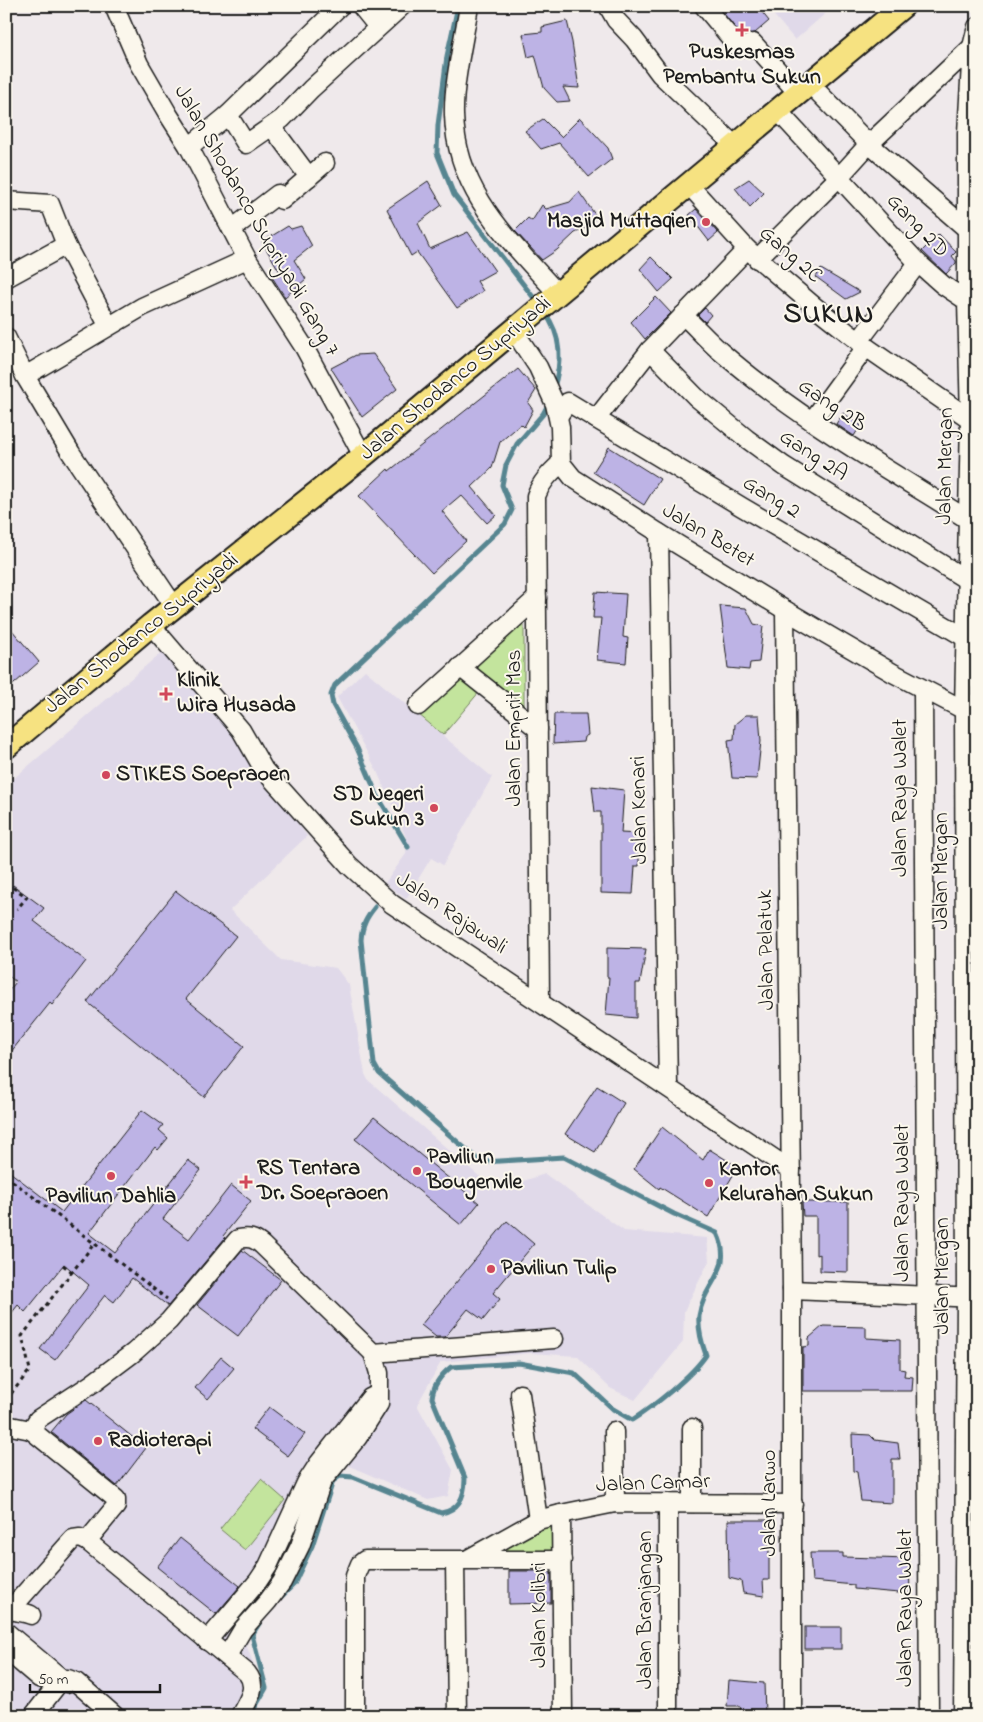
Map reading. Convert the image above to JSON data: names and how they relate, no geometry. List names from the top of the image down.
{
  "streets": {
    "main road": ["Jalan Shodanco Supriyadi"],
    "street": [
      "Jalan Shodanco Supriyadi Gang 7",
      "Gang 2D",
      "Gang 2C",
      "Gang 2B",
      "Gang 2A",
      "Jalan Mergan",
      "Gang 2",
      "Jalan Betet",
      "Jalan Emprit Mas",
      "Jalan Raya Walet",
      "Jalan Kenari",
      "Jalan Rajawali",
      "Jalan Pelatuk",
      "Jalan Camar",
      "Jalan Larwo",
      "Jalan Branjangan",
      "Jalan Kolibri"
    ]
  },
  "crossings": [
    ["Jalan Shodanco Supriyadi Gang 7", "Jalan Shodanco Supriyadi"],
    ["Gang 2D", "Jalan Shodanco Supriyadi"],
    ["Gang 2D", "Jalan Mergan"],
    ["Gang 2C", "Jalan Shodanco Supriyadi"],
    ["Gang 2C", "Jalan Mergan"],
    ["Jalan Shodanco Supriyadi", "Jalan Rajawali"],
    ["Gang 2B", "Jalan Mergan"],
    ["Gang 2A", "Jalan Mergan"],
    ["Jalan Mergan", "Gang 2"],
    ["Jalan Mergan", "Jalan Betet"],
    ["Jalan Betet", "Jalan Emprit Mas"],
    ["Jalan Betet", "Jalan Raya Walet"],
    ["Jalan Betet", "Jalan Kenari"],
    ["Jalan Betet", "Jalan Pelatuk"],
    ["Jalan Emprit Mas", "Jalan Rajawali"],
    ["Jalan Kenari", "Jalan Rajawali"],
    ["Jalan Rajawali", "Jalan Pelatuk"],
    ["Jalan Pelatuk", "Jalan Larwo"],
    ["Jalan Camar", "Jalan Larwo"],
    ["Jalan Camar", "Jalan Branjangan"],
    ["Jalan Camar", "Jalan Kolibri"]
  ],
  "districts": ["SUKUN"],
  "places": {
    "health": ["Puskesmas Pembantu Sukun", "Klinik Wira Husada", "RS Tentara Dr. Soepraoen"],
    "other": [
      "Masjid Muttaqien",
      "STIKES Soepraoen",
      "SD Negeri Sukun 3",
      "Paviliun Bougenvile",
      "Paviliun Dahlia",
      "Kantor Kelurahan Sukun",
      "Paviliun Tulip",
      "Radioterapi"
    ]
  },
  "scale_bar": "50 m"
}
